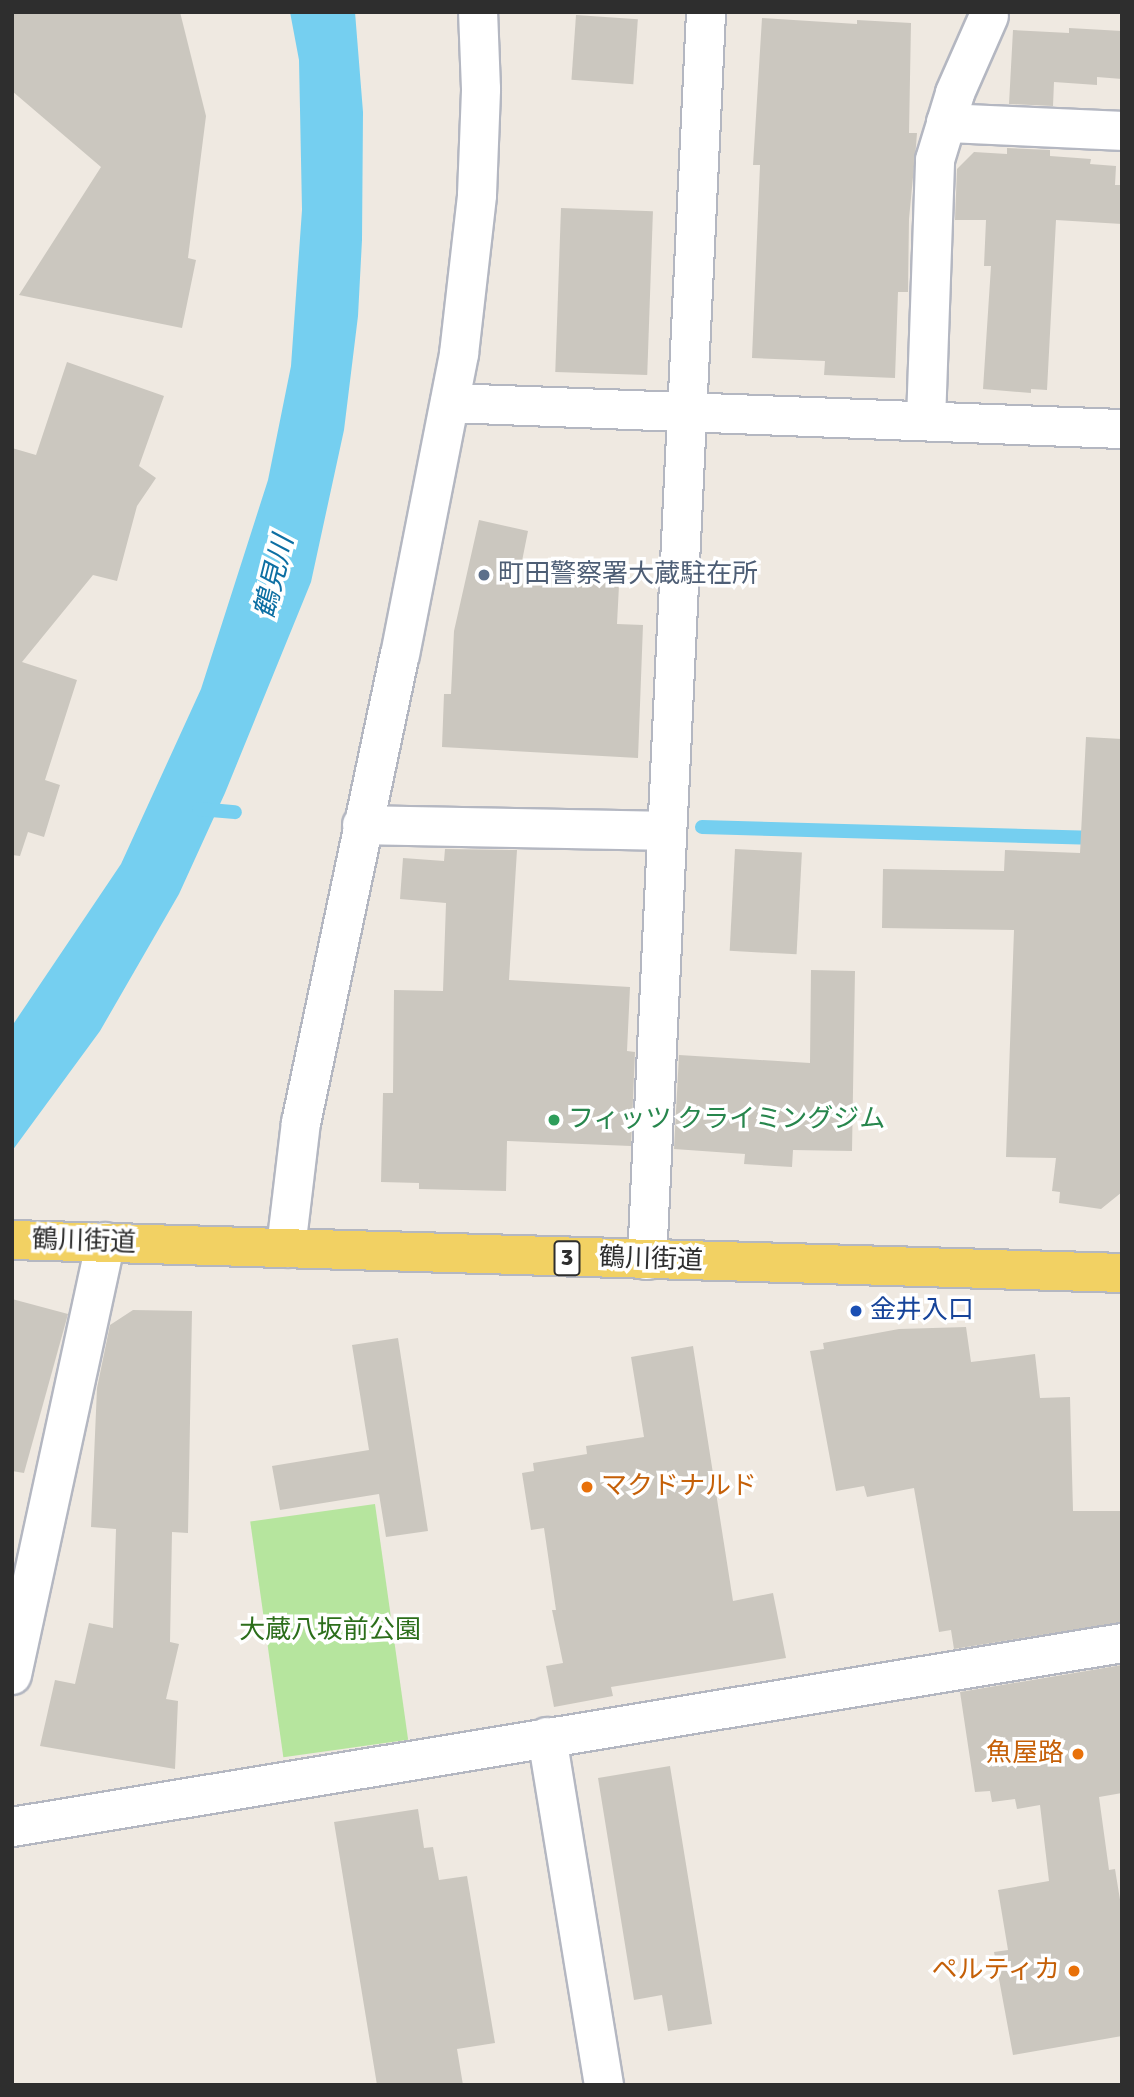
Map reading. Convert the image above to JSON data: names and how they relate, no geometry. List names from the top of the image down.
{
  "streets": {
    "main road": ["鶴川街道", "3"]
  },
  "water": ["鶴見川"],
  "parks": ["大蔵八坂前公園"],
  "places": [
    "町田警察署大蔵駐在所",
    "フィッツ クライミングジム",
    "金井入口",
    "マクドナルド",
    "魚屋路",
    "ペルティカ"
  ]
}
